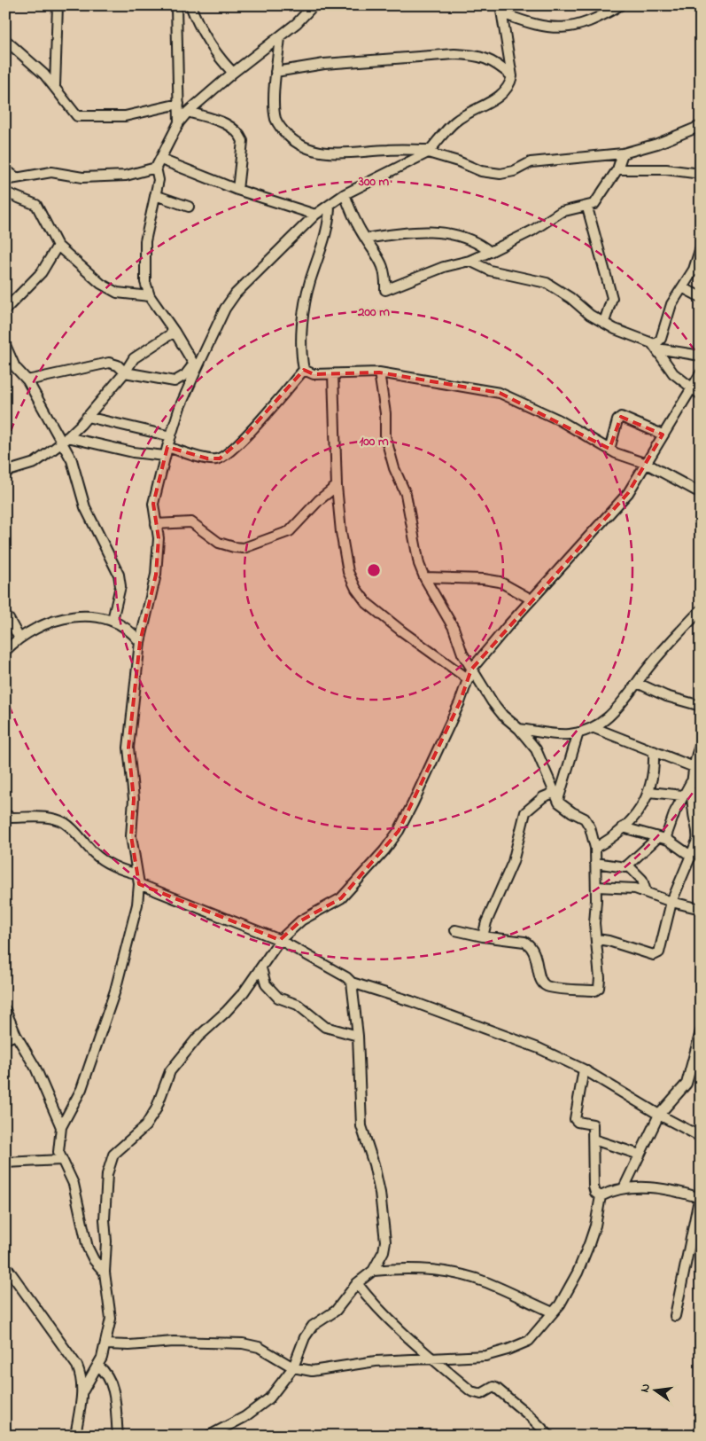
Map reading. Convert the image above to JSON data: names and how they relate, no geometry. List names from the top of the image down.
{
  "north": "left",
  "rings": ["300 m", "200 m", "100 m"]
}
